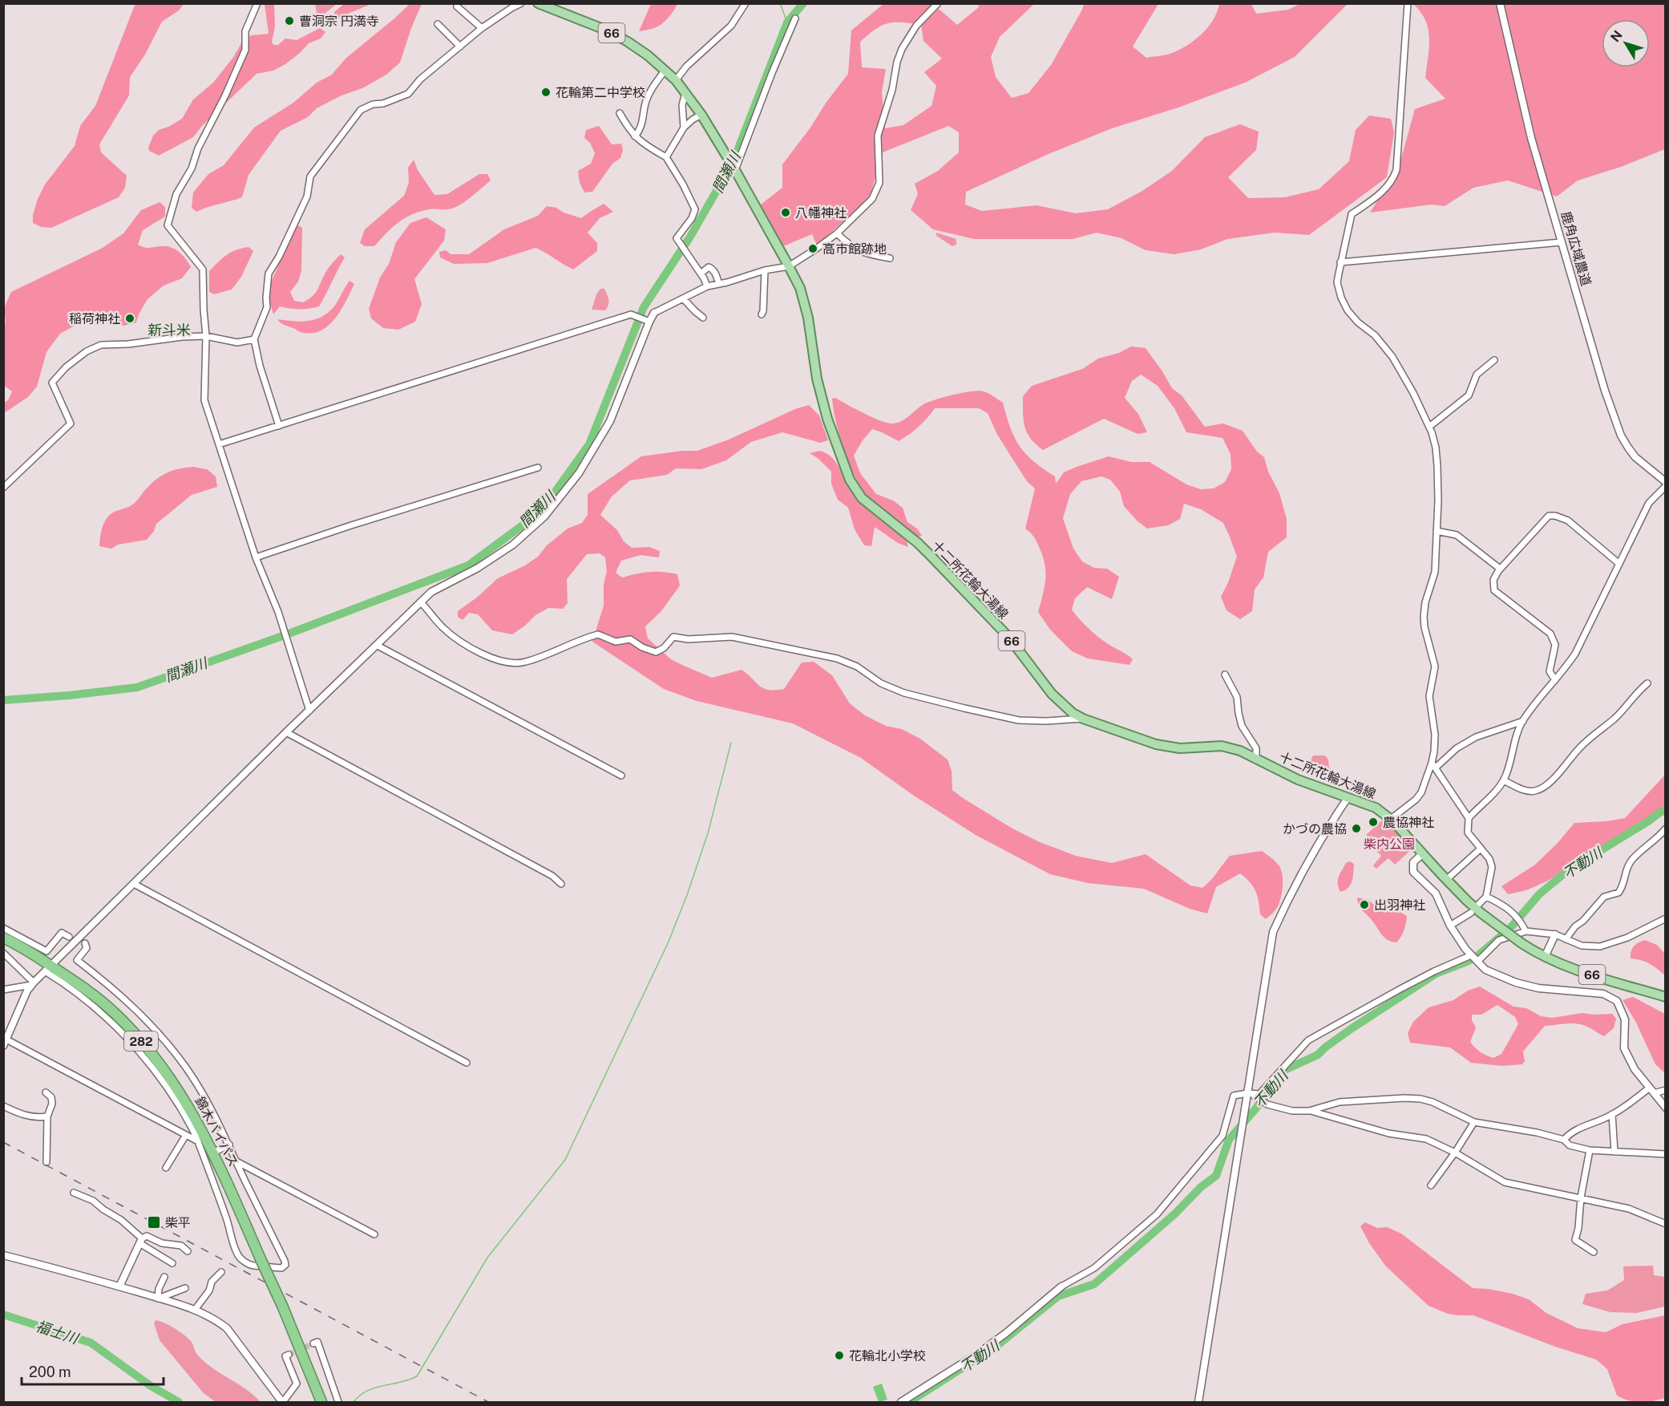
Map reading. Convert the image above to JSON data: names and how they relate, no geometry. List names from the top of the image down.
{
  "streets": {
    "highway": ["282", "錦木バイパス"],
    "main road": ["66", "十二所花輪大湯線"],
    "street": ["鹿角広域農道"]
  },
  "districts": ["新斗米"],
  "water": ["間瀬川", "不動川", "福士川"],
  "parks": ["柴内公園"],
  "places": {
    "other": [
      "曹洞宗 円満寺",
      "花輪第二中学校",
      "八幡神社",
      "高市館跡地",
      "稲荷神社",
      "農協神社",
      "かづの農協",
      "出羽神社",
      "花輪北小学校"
    ],
    "transit": ["柴平"]
  },
  "scale_bar": "200 m",
  "north": "top left"
}
